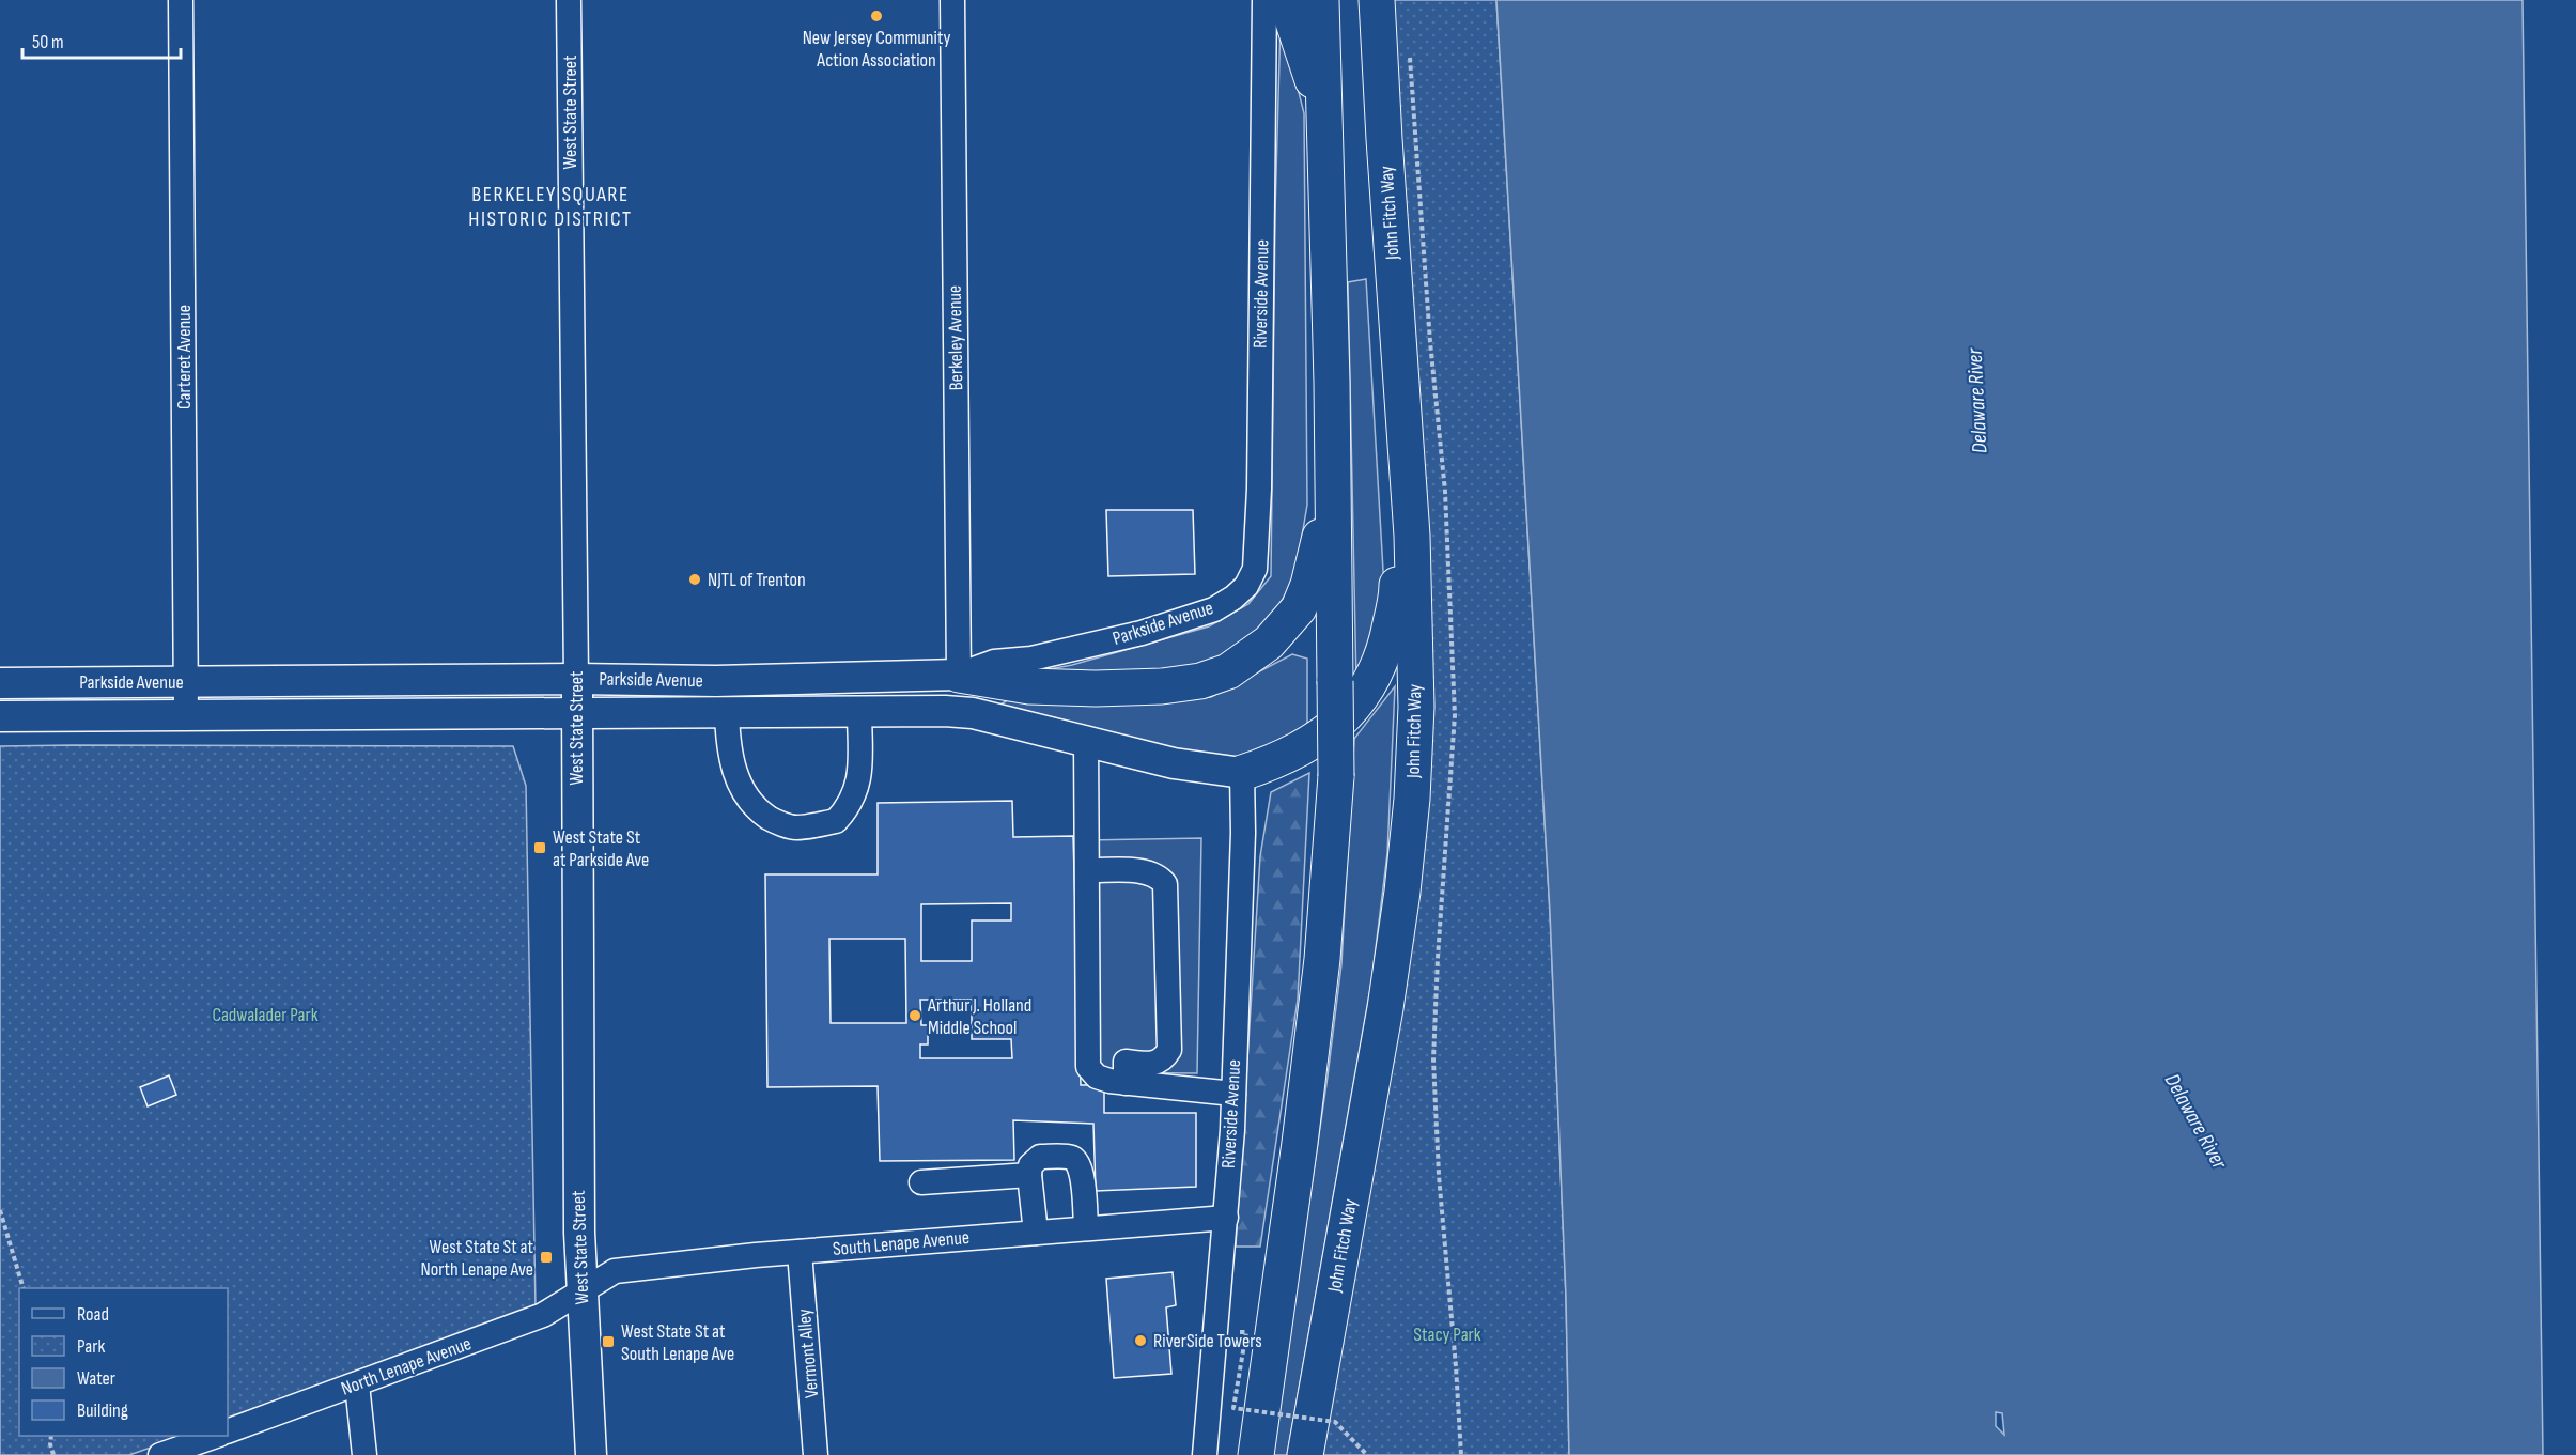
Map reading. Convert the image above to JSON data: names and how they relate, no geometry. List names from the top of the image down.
{
  "streets": {
    "highway": ["John Fitch Way"],
    "main road": ["West State Street", "Parkside Avenue"],
    "street": [
      "Riverside Avenue",
      "Berkeley Avenue",
      "Carteret Avenue",
      "South Lenape Avenue",
      "Vermont Alley",
      "North Lenape Avenue"
    ]
  },
  "crossings": [
    ["West State Street", "Parkside Avenue"],
    ["West State Street", "South Lenape Avenue"],
    ["West State Street", "North Lenape Avenue"],
    ["Riverside Avenue", "Parkside Avenue"],
    ["Riverside Avenue", "South Lenape Avenue"],
    ["Berkeley Avenue", "Parkside Avenue"],
    ["Carteret Avenue", "Parkside Avenue"],
    ["South Lenape Avenue", "Vermont Alley"],
    ["South Lenape Avenue", "North Lenape Avenue"]
  ],
  "districts": ["BERKELEY SQUARE HISTORIC DISTRICT"],
  "water": ["Delaware River"],
  "parks": ["Cadwalader Park", "Stacy Park"],
  "places": {
    "other": [
      "New Jersey Community Action Association",
      "NJTL of Trenton",
      "Arthur J. Holland Middle School",
      "RiverSide Towers"
    ],
    "transit": ["West State St at Parkside Ave", "West State St at North Lenape Ave", "West State St at South Lenape Ave"]
  },
  "legend": [
    "Road",
    "Park",
    "Water",
    "Building"
  ],
  "scale_bar": "50 m"
}
